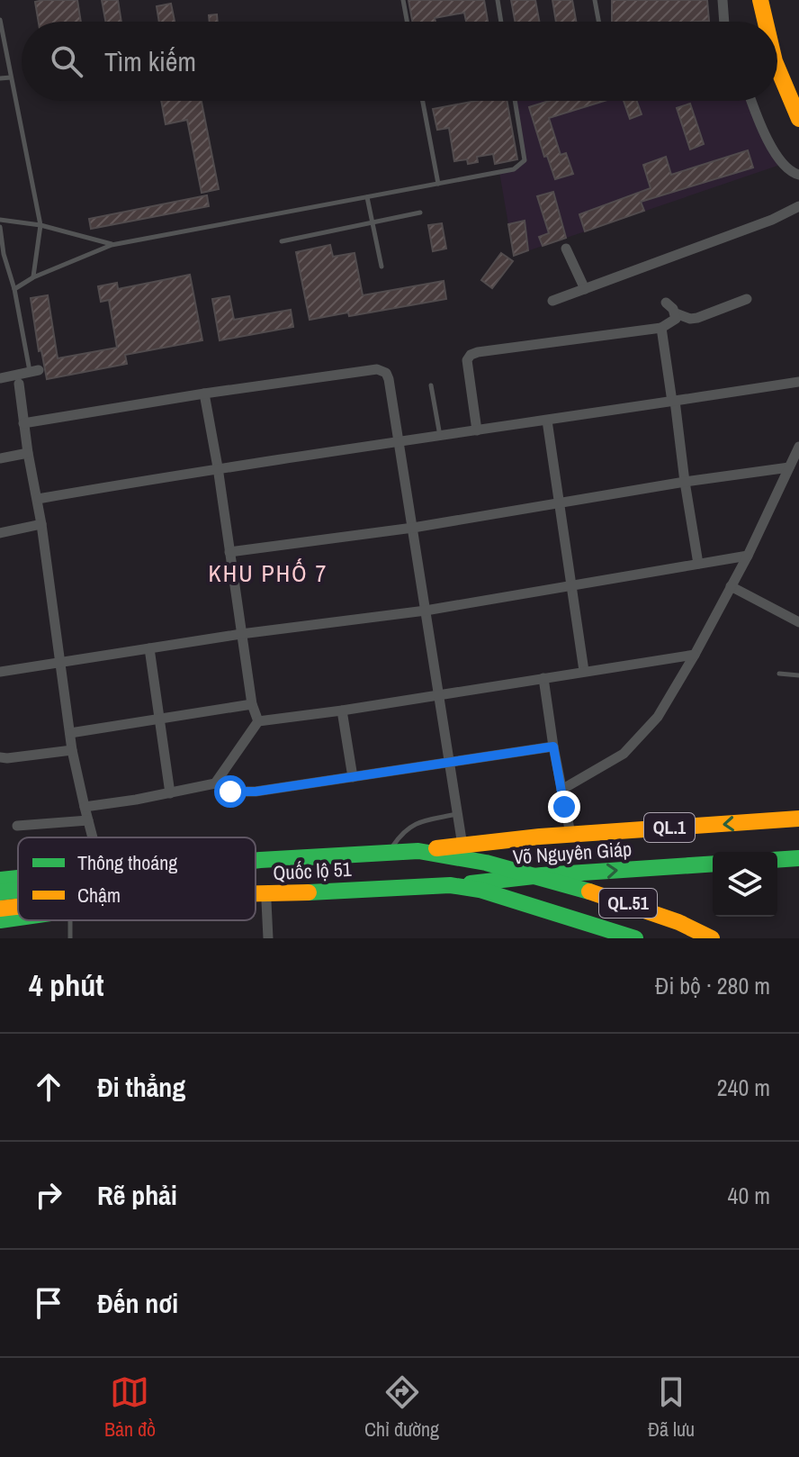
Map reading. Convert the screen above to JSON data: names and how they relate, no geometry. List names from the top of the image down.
{
  "streets": {
    "main road": [
      "QL.1",
      "Võ Nguyên Giáp",
      "Quốc lộ 51",
      "QL.51"
    ]
  },
  "crossings": [
    ["Võ Nguyên Giáp", "Quốc lộ 51"],
    ["Võ Nguyên Giáp", "QL.51"]
  ],
  "districts": ["KHU PHỐ 7"],
  "legend": ["Thông thoáng", "Chậm"],
  "page": {
    "search": "Tìm kiếm",
    "heading": ["4 phút", "Đi bộ · 280 m"],
    "list": [
      ["Đi thẳng", "240 m"],
      ["Rẽ phải", "40 m"],
      "Đến nơi"
    ],
    "nav": ["Bản đồ", "Chỉ đường", "Đã lưu"]
  }
}
